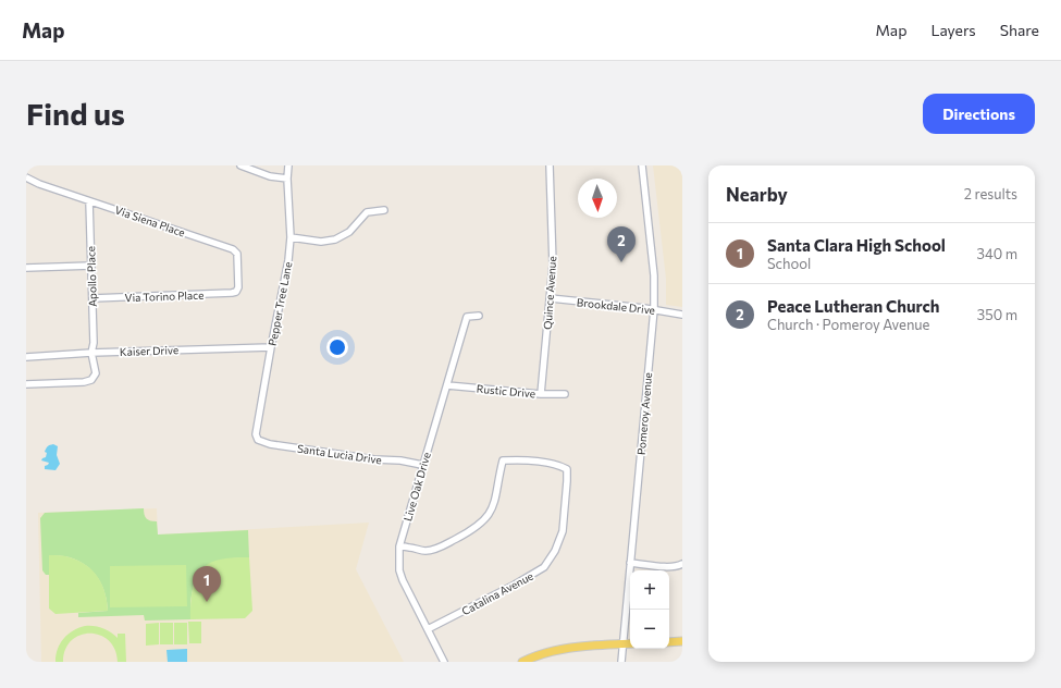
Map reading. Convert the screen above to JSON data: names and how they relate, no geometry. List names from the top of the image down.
{
  "streets": {
    "street": [
      "Via Siena Place",
      "Apollo Place",
      "Quince Avenue",
      "Via Torino Place",
      "Pepper Tree Lane",
      "Brookdale Drive",
      "Kaiser Drive",
      "Rustic Drive",
      "Pomeroy Avenue",
      "Santa Lucia Drive",
      "Live Oak Drive",
      "Catalina Avenue"
    ]
  },
  "crossings": [
    ["Via Siena Place", "Apollo Place"],
    ["Via Siena Place", "Via Torino Place"],
    ["Apollo Place", "Via Torino Place"],
    ["Apollo Place", "Kaiser Drive"],
    ["Quince Avenue", "Brookdale Drive"],
    ["Quince Avenue", "Rustic Drive"],
    ["Pepper Tree Lane", "Kaiser Drive"],
    ["Pepper Tree Lane", "Santa Lucia Drive"],
    ["Brookdale Drive", "Pomeroy Avenue"],
    ["Rustic Drive", "Live Oak Drive"],
    ["Santa Lucia Drive", "Live Oak Drive"],
    ["Live Oak Drive", "Catalina Avenue"]
  ],
  "north": "bottom",
  "page": {
    "header": "Map",
    "nav": ["Map", "Layers", "Share"],
    "buttons": "Directions",
    "title": "Find us",
    "heading": ["Nearby", "2 results"],
    "list": [
      {
        "mark": "1",
        "name": "Santa Clara High School",
        "note": "School",
        "value": "340 m"
      },
      {
        "mark": "2",
        "name": "Peace Lutheran Church",
        "note": "Church · Pomeroy Avenue",
        "value": "350 m"
      }
    ],
    "pins": ["2", "1"],
    "map_buttons": ["+", "−"]
  }
}
